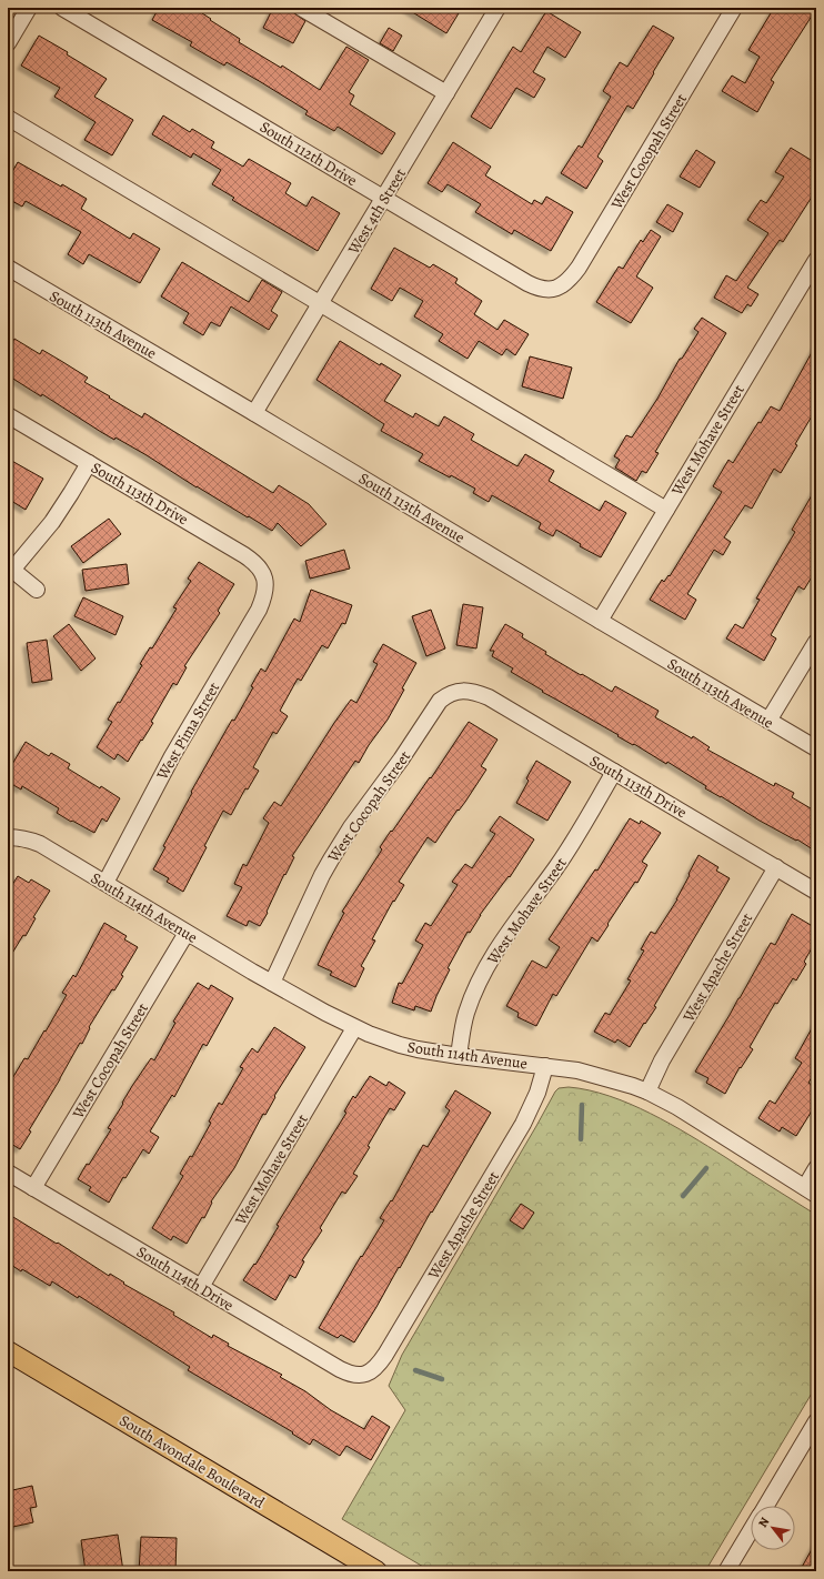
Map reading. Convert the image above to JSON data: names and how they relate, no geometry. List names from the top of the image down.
{
  "streets": {
    "main road": ["South Avondale Boulevard"],
    "street": [
      "West Cocopah Street",
      "South 112th Drive",
      "West 4th Street",
      "South 113th Avenue",
      "West Mohave Street",
      "South 113th Drive",
      "West Pima Street",
      "South 114th Avenue",
      "West Apache Street",
      "South 114th Drive"
    ]
  },
  "crossings": [
    ["West Cocopah Street", "South 112th Drive"],
    ["West Cocopah Street", "South 113th Drive"],
    ["West Cocopah Street", "South 114th Avenue"],
    ["West Cocopah Street", "South 114th Drive"],
    ["South 112th Drive", "West 4th Street"],
    ["West 4th Street", "South 113th Avenue"],
    ["South 113th Avenue", "West Mohave Street"],
    ["West Mohave Street", "South 113th Drive"],
    ["West Mohave Street", "South 114th Avenue"],
    ["West Mohave Street", "South 114th Drive"],
    ["South 113th Drive", "West Pima Street"],
    ["South 113th Drive", "West Apache Street"],
    ["West Pima Street", "South 114th Avenue"],
    ["South 114th Avenue", "West Apache Street"],
    ["West Apache Street", "South 114th Drive"]
  ],
  "north": "top left"
}
